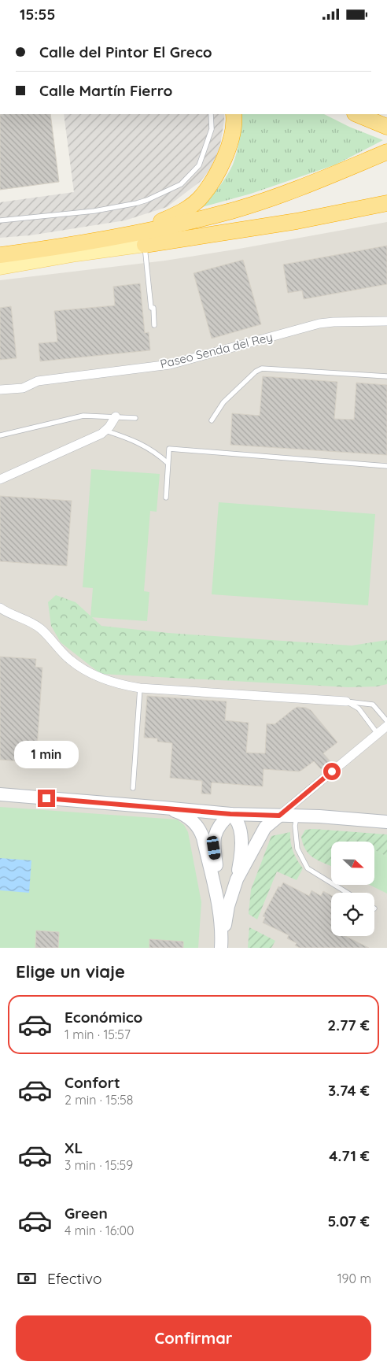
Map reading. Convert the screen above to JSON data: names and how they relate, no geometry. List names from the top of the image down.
{
  "streets": {
    "street": ["Paseo Senda del Rey"]
  },
  "north": "right",
  "page": {
    "status": "15:55",
    "banner": ["Calle del Pintor El Greco", "Calle Martín Fierro"],
    "bubble": "1 min",
    "heading": "Elige un viaje",
    "list": [
      {
        "name": "Económico",
        "note": "1 min · 15:57",
        "value": "2.77 €"
      },
      {
        "name": "Confort",
        "note": "2 min · 15:58",
        "value": "3.74 €"
      },
      {
        "name": "XL",
        "note": "3 min · 15:59",
        "value": "4.71 €"
      },
      {
        "name": "Green",
        "note": "4 min · 16:00",
        "value": "5.07 €"
      }
    ],
    "pay": ["Efectivo", "190 m"],
    "buttons": "Confirmar"
  }
}
